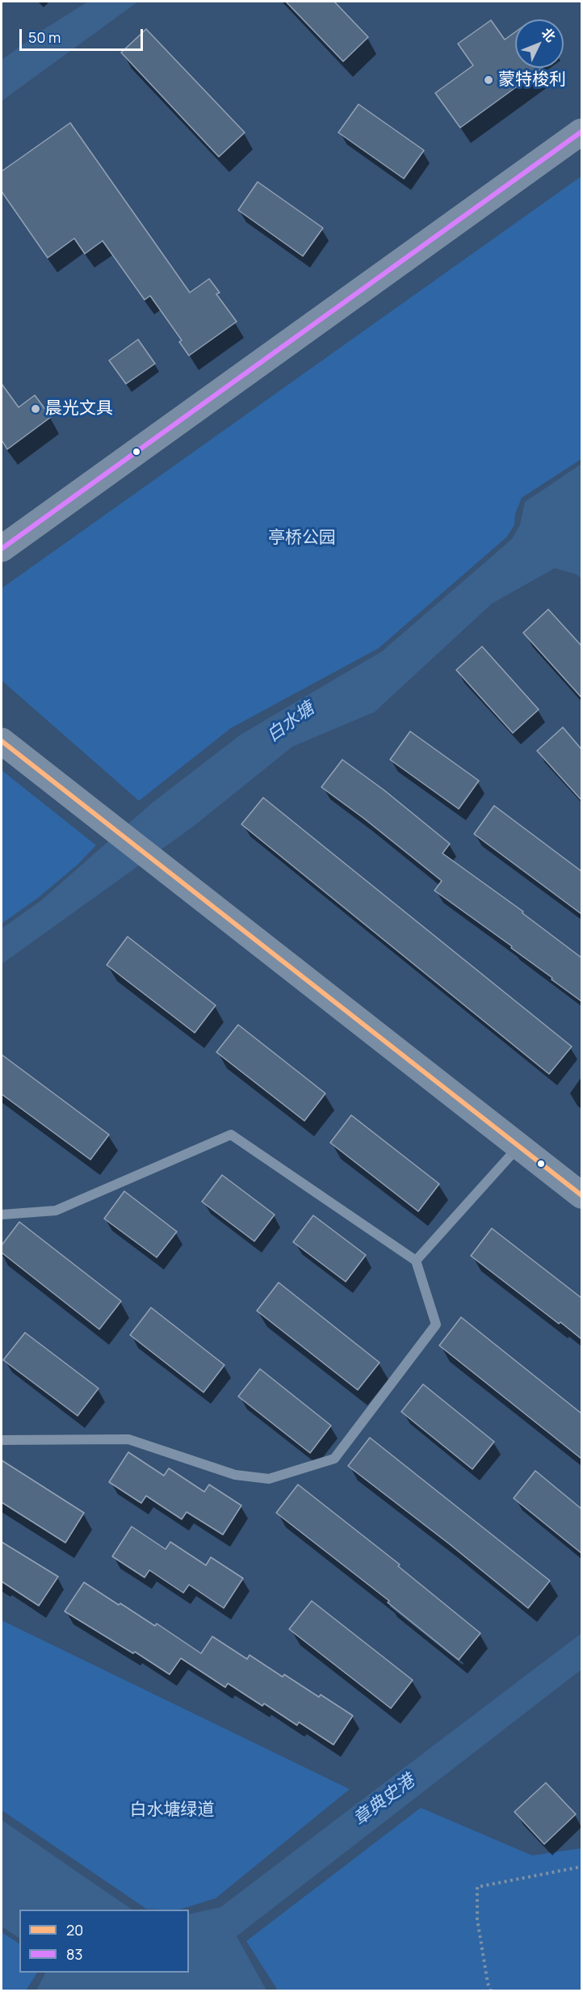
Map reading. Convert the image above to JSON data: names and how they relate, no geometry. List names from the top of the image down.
{
  "water": ["白水塘", "章典史港"],
  "parks": ["亭桥公园", "白水塘绿道"],
  "places": ["蒙特梭利", "晨光文具"],
  "lines": ["transit line 83", "transit line 20"],
  "legend": ["20", "83"],
  "scale_bar": "50 m",
  "north": "top right"
}
